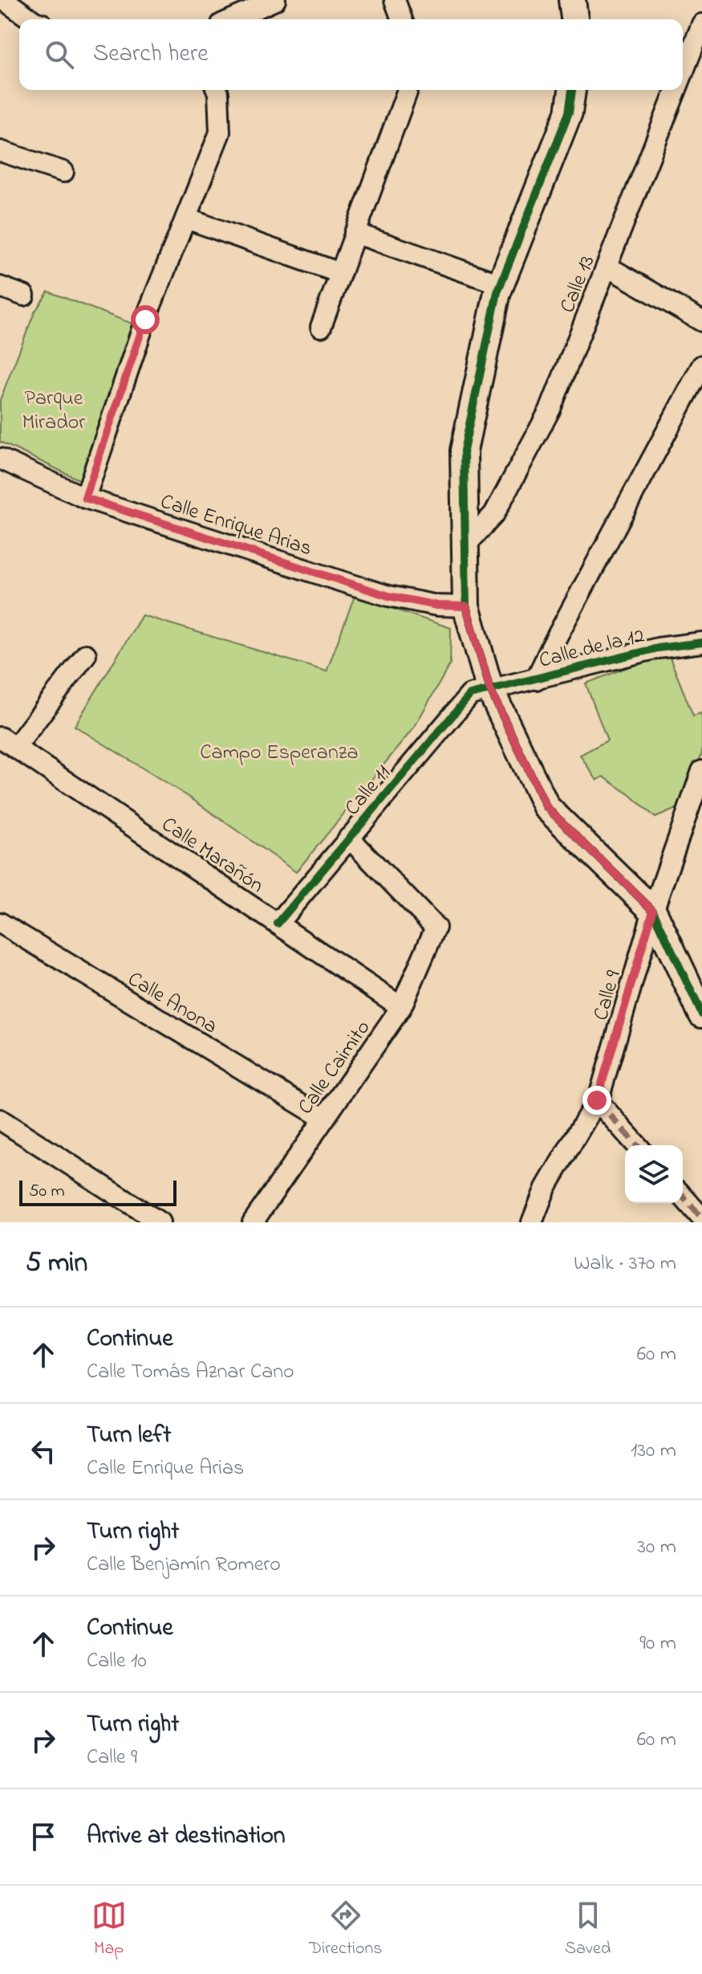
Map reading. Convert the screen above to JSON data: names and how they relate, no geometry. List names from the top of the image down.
{
  "streets": {
    "street": [
      "Calle 13",
      "Calle Enrique Arias",
      "Calle de la 12",
      "Calle 11",
      "Calle Marañón",
      "Calle 9",
      "Calle Anona",
      "Calle Caimito"
    ]
  },
  "crossings": [
    ["Calle de la 12", "Calle 11"],
    ["Calle 11", "Calle Marañón"],
    ["Calle 11", "Calle Caimito"],
    ["Calle Marañón", "Calle Caimito"],
    ["Calle Anona", "Calle Caimito"]
  ],
  "parks": ["Parque Mirador", "Campo Esperanza"],
  "scale_bar": "50 m",
  "page": {
    "search": "Search here",
    "scale": "50 m",
    "heading": ["5 min", "Walk · 370 m"],
    "list": [
      ["Continue", "Calle Tomás Aznar Cano", "60 m"],
      ["Turn left", "Calle Enrique Arias", "130 m"],
      ["Turn right", "Calle Benjamín Romero", "30 m"],
      ["Continue", "Calle 10", "90 m"],
      ["Turn right", "Calle 9", "60 m"],
      "Arrive at destination"
    ],
    "nav": ["Map", "Directions", "Saved"]
  }
}
